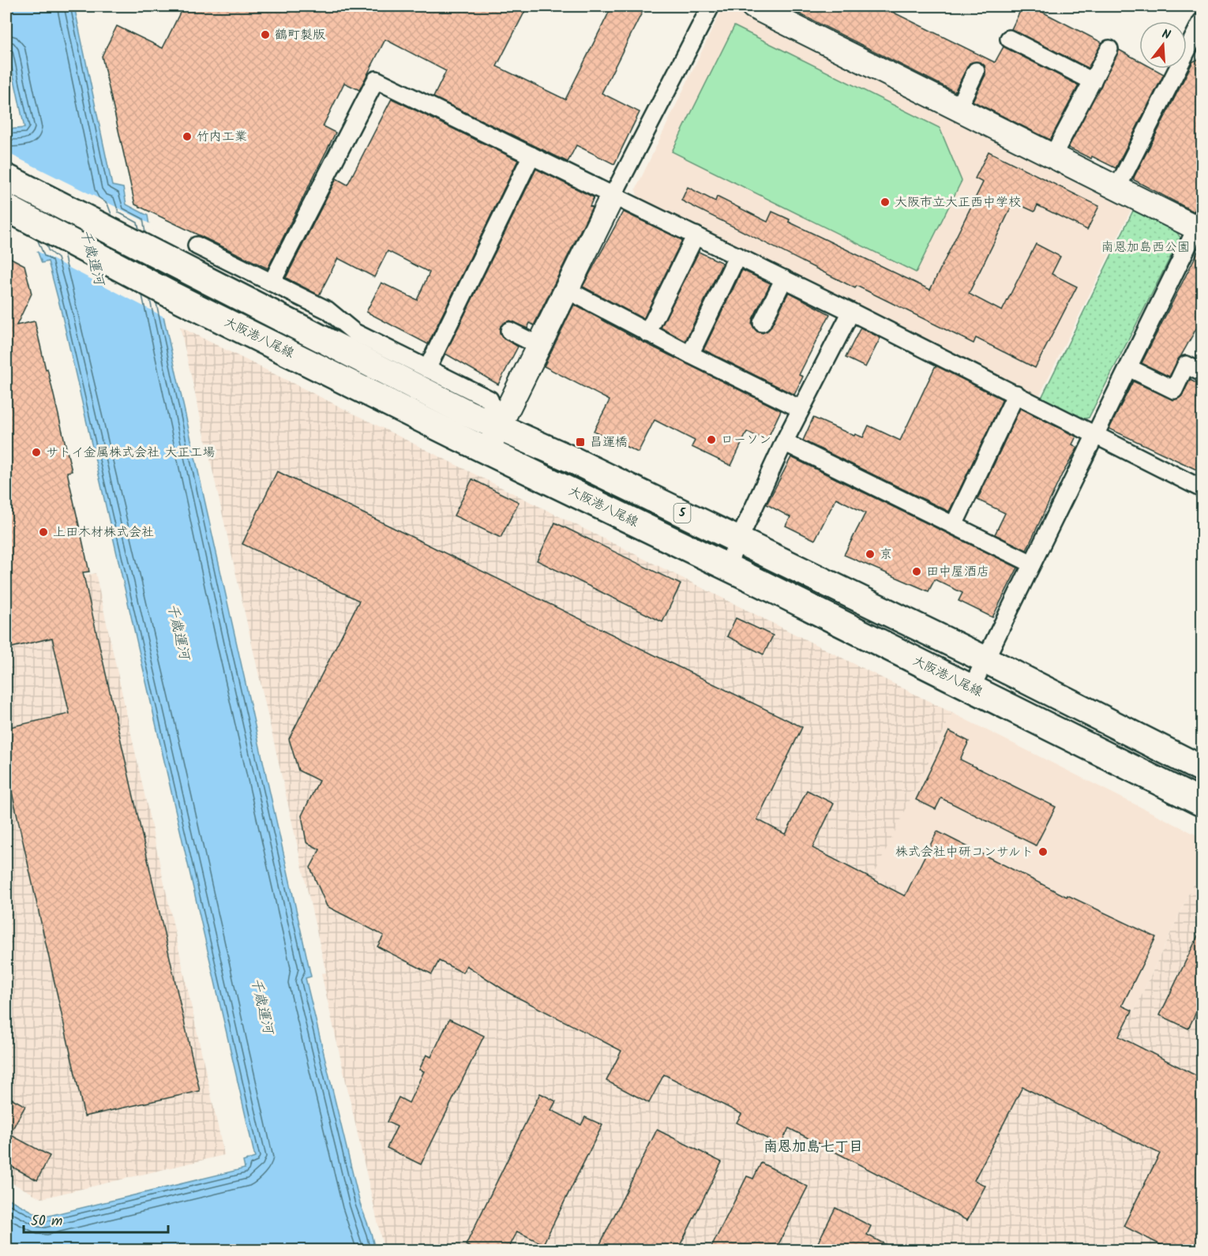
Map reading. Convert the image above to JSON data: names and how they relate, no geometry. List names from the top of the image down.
{
  "streets": {
    "main road": ["大阪港八尾線", "5"]
  },
  "districts": ["南恩加島七丁目"],
  "water": ["千歳運河"],
  "parks": ["南恩加島西公園"],
  "places": {
    "other": [
      "鶴町製版",
      "竹内工業",
      "大阪市立大正西中学校",
      "ローソン",
      "サトイ金属株式会社 大正工場",
      "上田木材株式会社",
      "京",
      "田中屋酒店",
      "株式会社中研コンサルト"
    ],
    "transit": ["昌運橋"]
  },
  "scale_bar": "50 m",
  "north": "top"
}
